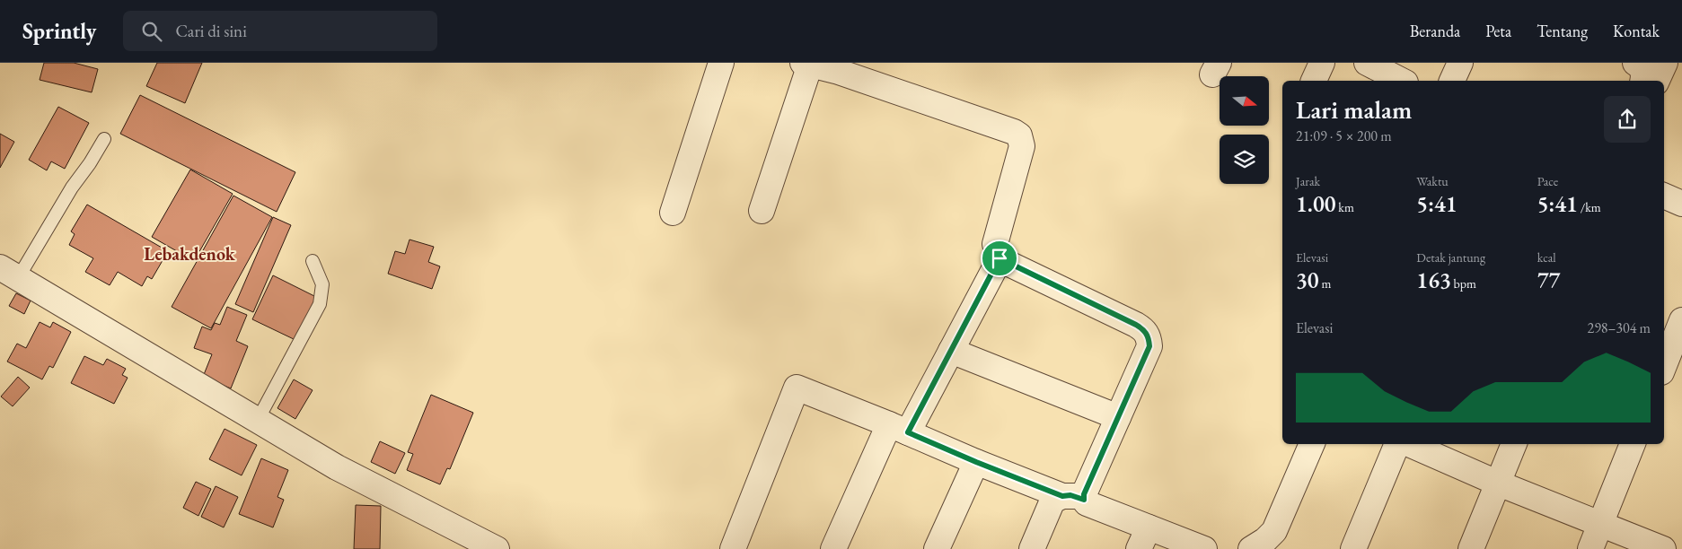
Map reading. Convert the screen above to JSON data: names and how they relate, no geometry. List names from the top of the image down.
{
  "districts": ["Lebakdenok"],
  "north": "right",
  "page": {
    "header": "Sprintly",
    "search": "Cari di sini",
    "nav": [
      "Beranda",
      "Peta",
      "Tentang",
      "Kontak"
    ],
    "heading": ["Lari malam", "21:09 · 5 × 200 m"],
    "stats": [
      ["Jarak", "1.00 km"],
      ["Waktu", "5:41"],
      ["Pace", "5:41 /km"],
      ["Elevasi", "30 m"],
      ["Detak jantung", "163 bpm"],
      ["kcal", "77"]
    ],
    "chart": ["Elevasi", "298–304 m"]
  }
}
